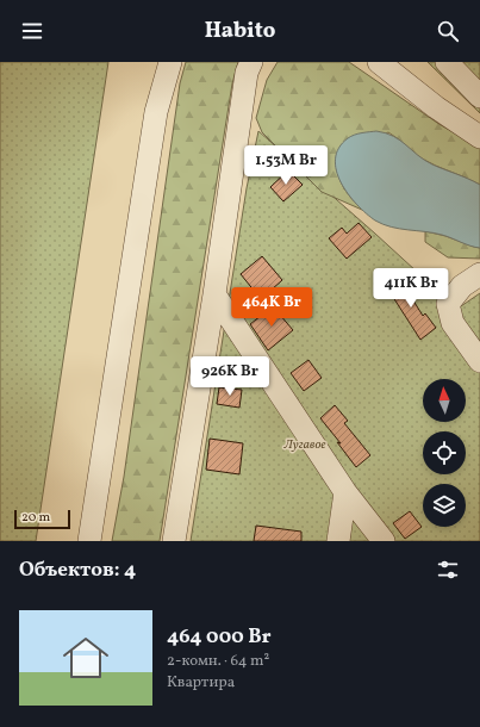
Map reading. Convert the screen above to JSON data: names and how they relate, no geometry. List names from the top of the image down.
{
  "parks": ["Лугавое"],
  "scale_bar": "20 m",
  "north": "top",
  "page": {
    "header": "Habito",
    "price": [
      "1.53M Br",
      "411K Br",
      "464K Br",
      "926K Br"
    ],
    "scale": "20 m",
    "heading": "Объектов: 4",
    "list": [
      {
        "name": "464 000 Br",
        "note": "2-комн. · 64 m² · Квартира"
      }
    ]
  }
}
